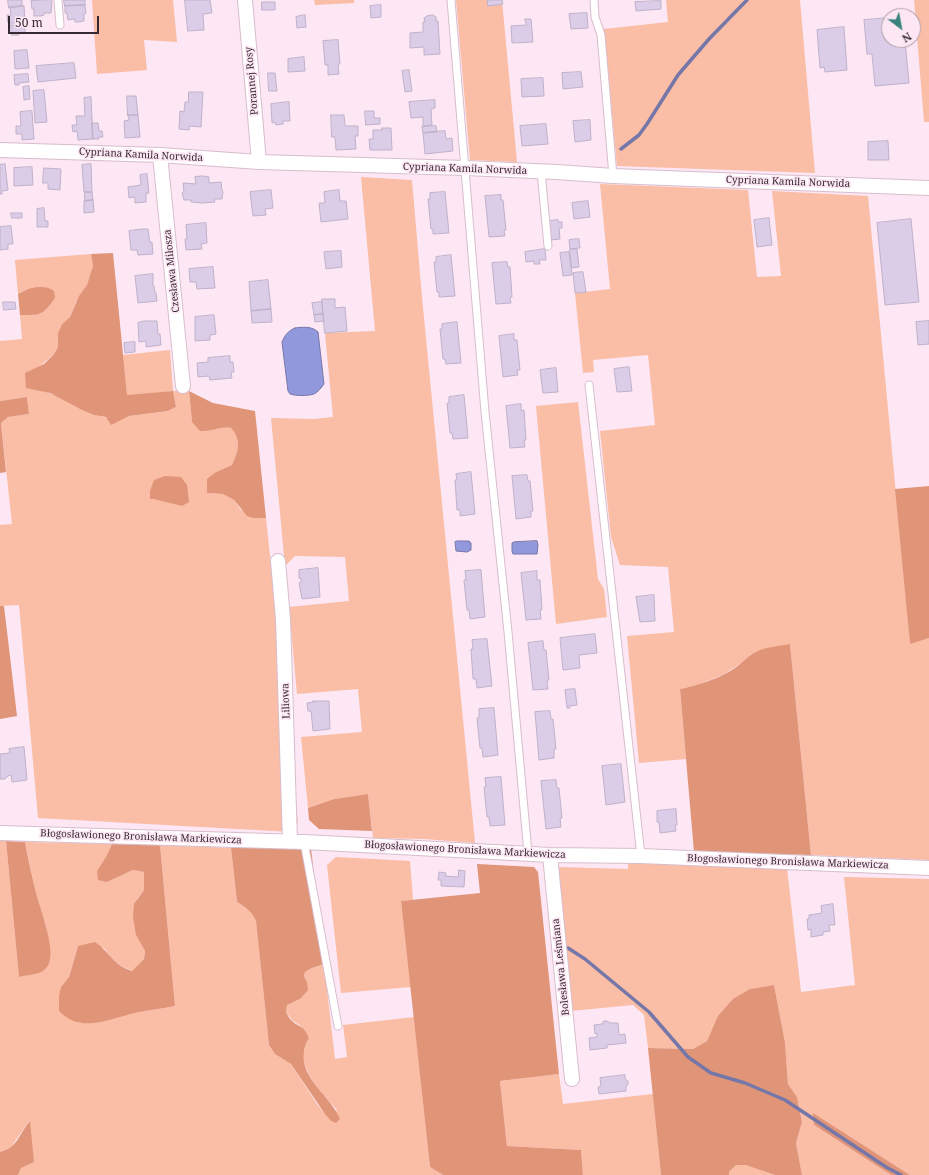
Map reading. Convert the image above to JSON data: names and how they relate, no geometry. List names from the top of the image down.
{
  "streets": {
    "street": [
      "Porannej Rosy",
      "Cypriana Kamila Norwida",
      "Czesława Miłosza",
      "Liliowa",
      "Błogosławionego Bronisława Markiewicza",
      "Bolesława Leśmiana"
    ]
  },
  "crossings": [
    ["Porannej Rosy", "Cypriana Kamila Norwida"],
    ["Cypriana Kamila Norwida", "Czesława Miłosza"],
    ["Liliowa", "Błogosławionego Bronisława Markiewicza"],
    ["Błogosławionego Bronisława Markiewicza", "Bolesława Leśmiana"]
  ],
  "scale_bar": "50 m",
  "north": "bottom right"
}
